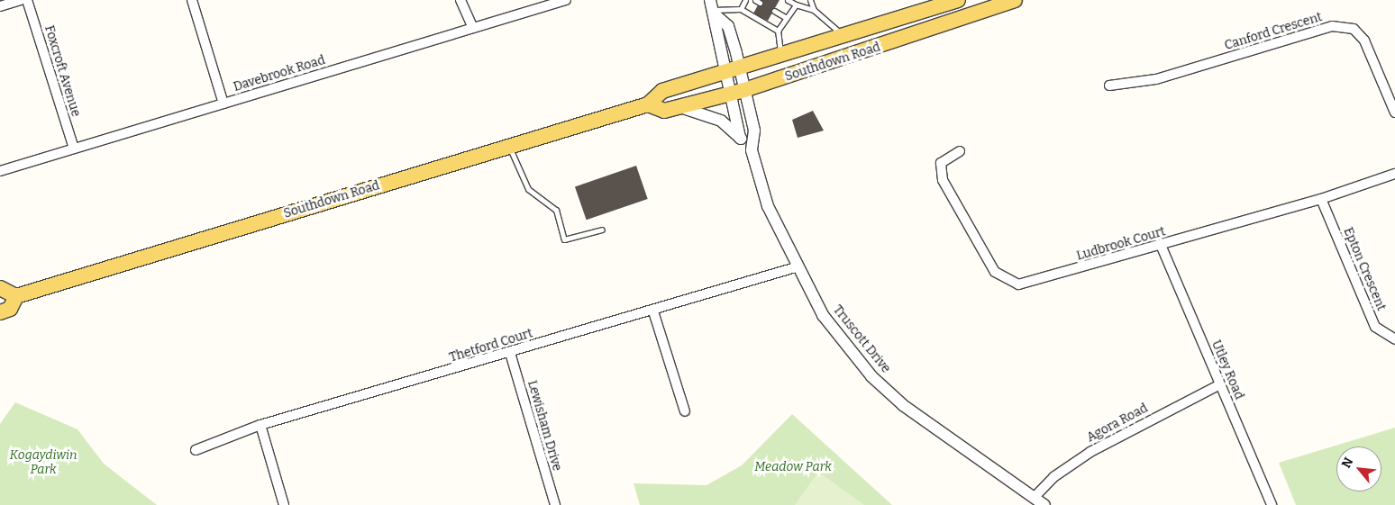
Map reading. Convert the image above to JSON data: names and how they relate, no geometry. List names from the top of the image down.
{
  "streets": {
    "main road": ["Southdown Road"],
    "street": [
      "Canford Crescent",
      "Foxcroft Avenue",
      "Davebrook Road",
      "Ludbrook Court",
      "Epton Crescent",
      "Truscott Drive",
      "Thetford Court",
      "Utley Road",
      "Agora Road",
      "Lewisham Drive"
    ]
  },
  "crossings": [
    ["Southdown Road", "Truscott Drive"],
    ["Foxcroft Avenue", "Davebrook Road"],
    ["Ludbrook Court", "Epton Crescent"],
    ["Ludbrook Court", "Utley Road"],
    ["Truscott Drive", "Thetford Court"],
    ["Truscott Drive", "Agora Road"],
    ["Thetford Court", "Lewisham Drive"],
    ["Utley Road", "Agora Road"]
  ],
  "parks": ["Kogaydiwin Park", "Meadow Park"],
  "north": "top left"
}
